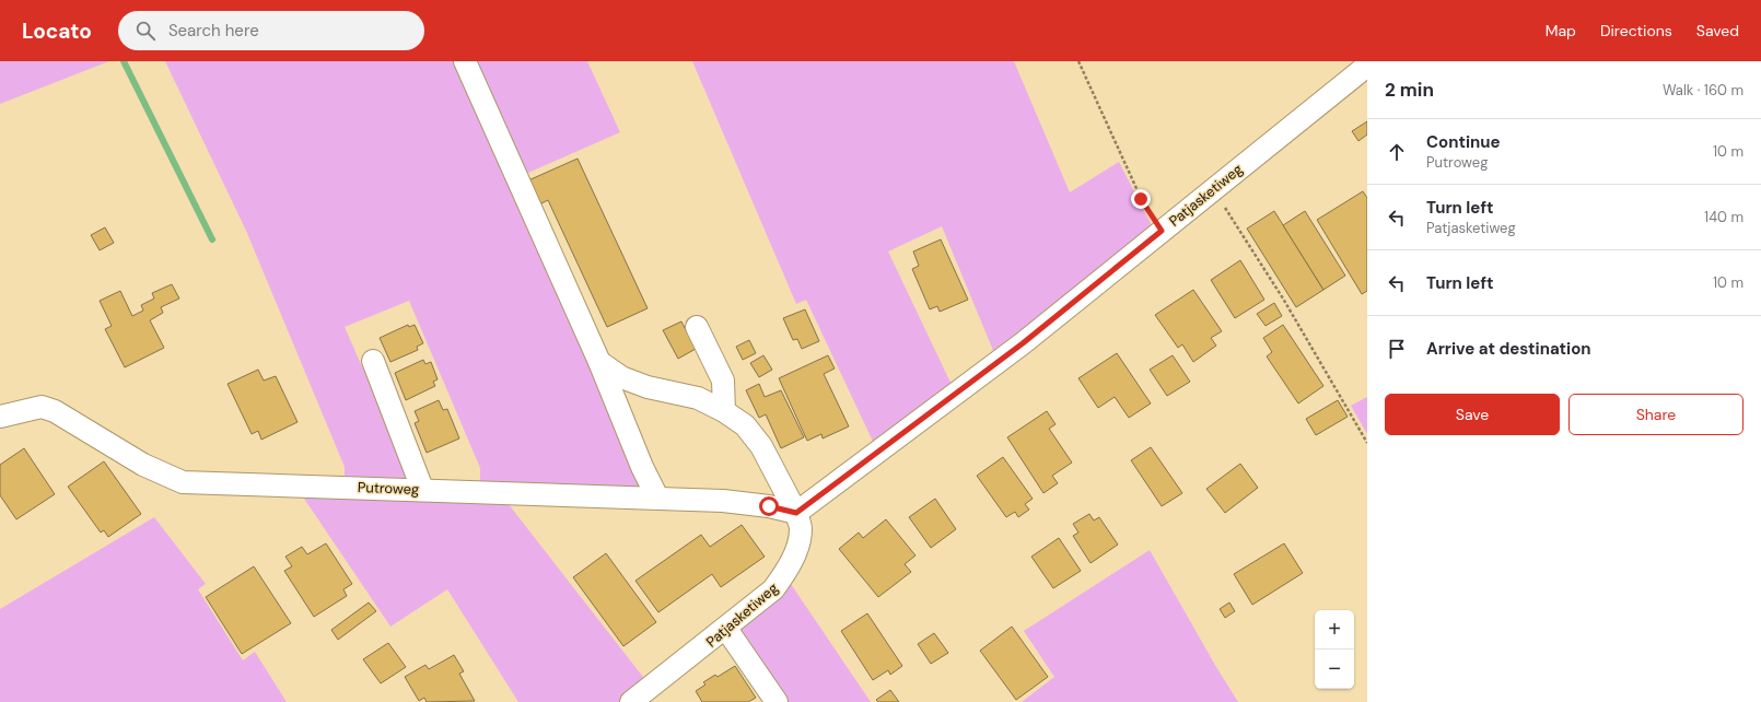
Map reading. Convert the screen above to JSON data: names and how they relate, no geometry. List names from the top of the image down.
{
  "streets": {
    "street": ["Patjasketiweg", "Putroweg"]
  },
  "crossings": [
    ["Patjasketiweg", "Putroweg"]
  ],
  "page": {
    "header": "Locato",
    "search": "Search here",
    "nav": ["Map", "Directions", "Saved"],
    "heading": ["2 min", "Walk · 160 m"],
    "list": [
      ["Continue", "Putroweg", "10 m"],
      ["Turn left", "Patjasketiweg", "140 m"],
      ["Turn left", "10 m"],
      "Arrive at destination"
    ],
    "buttons": ["Save", "Share"],
    "map_buttons": ["+", "−"]
  }
}
